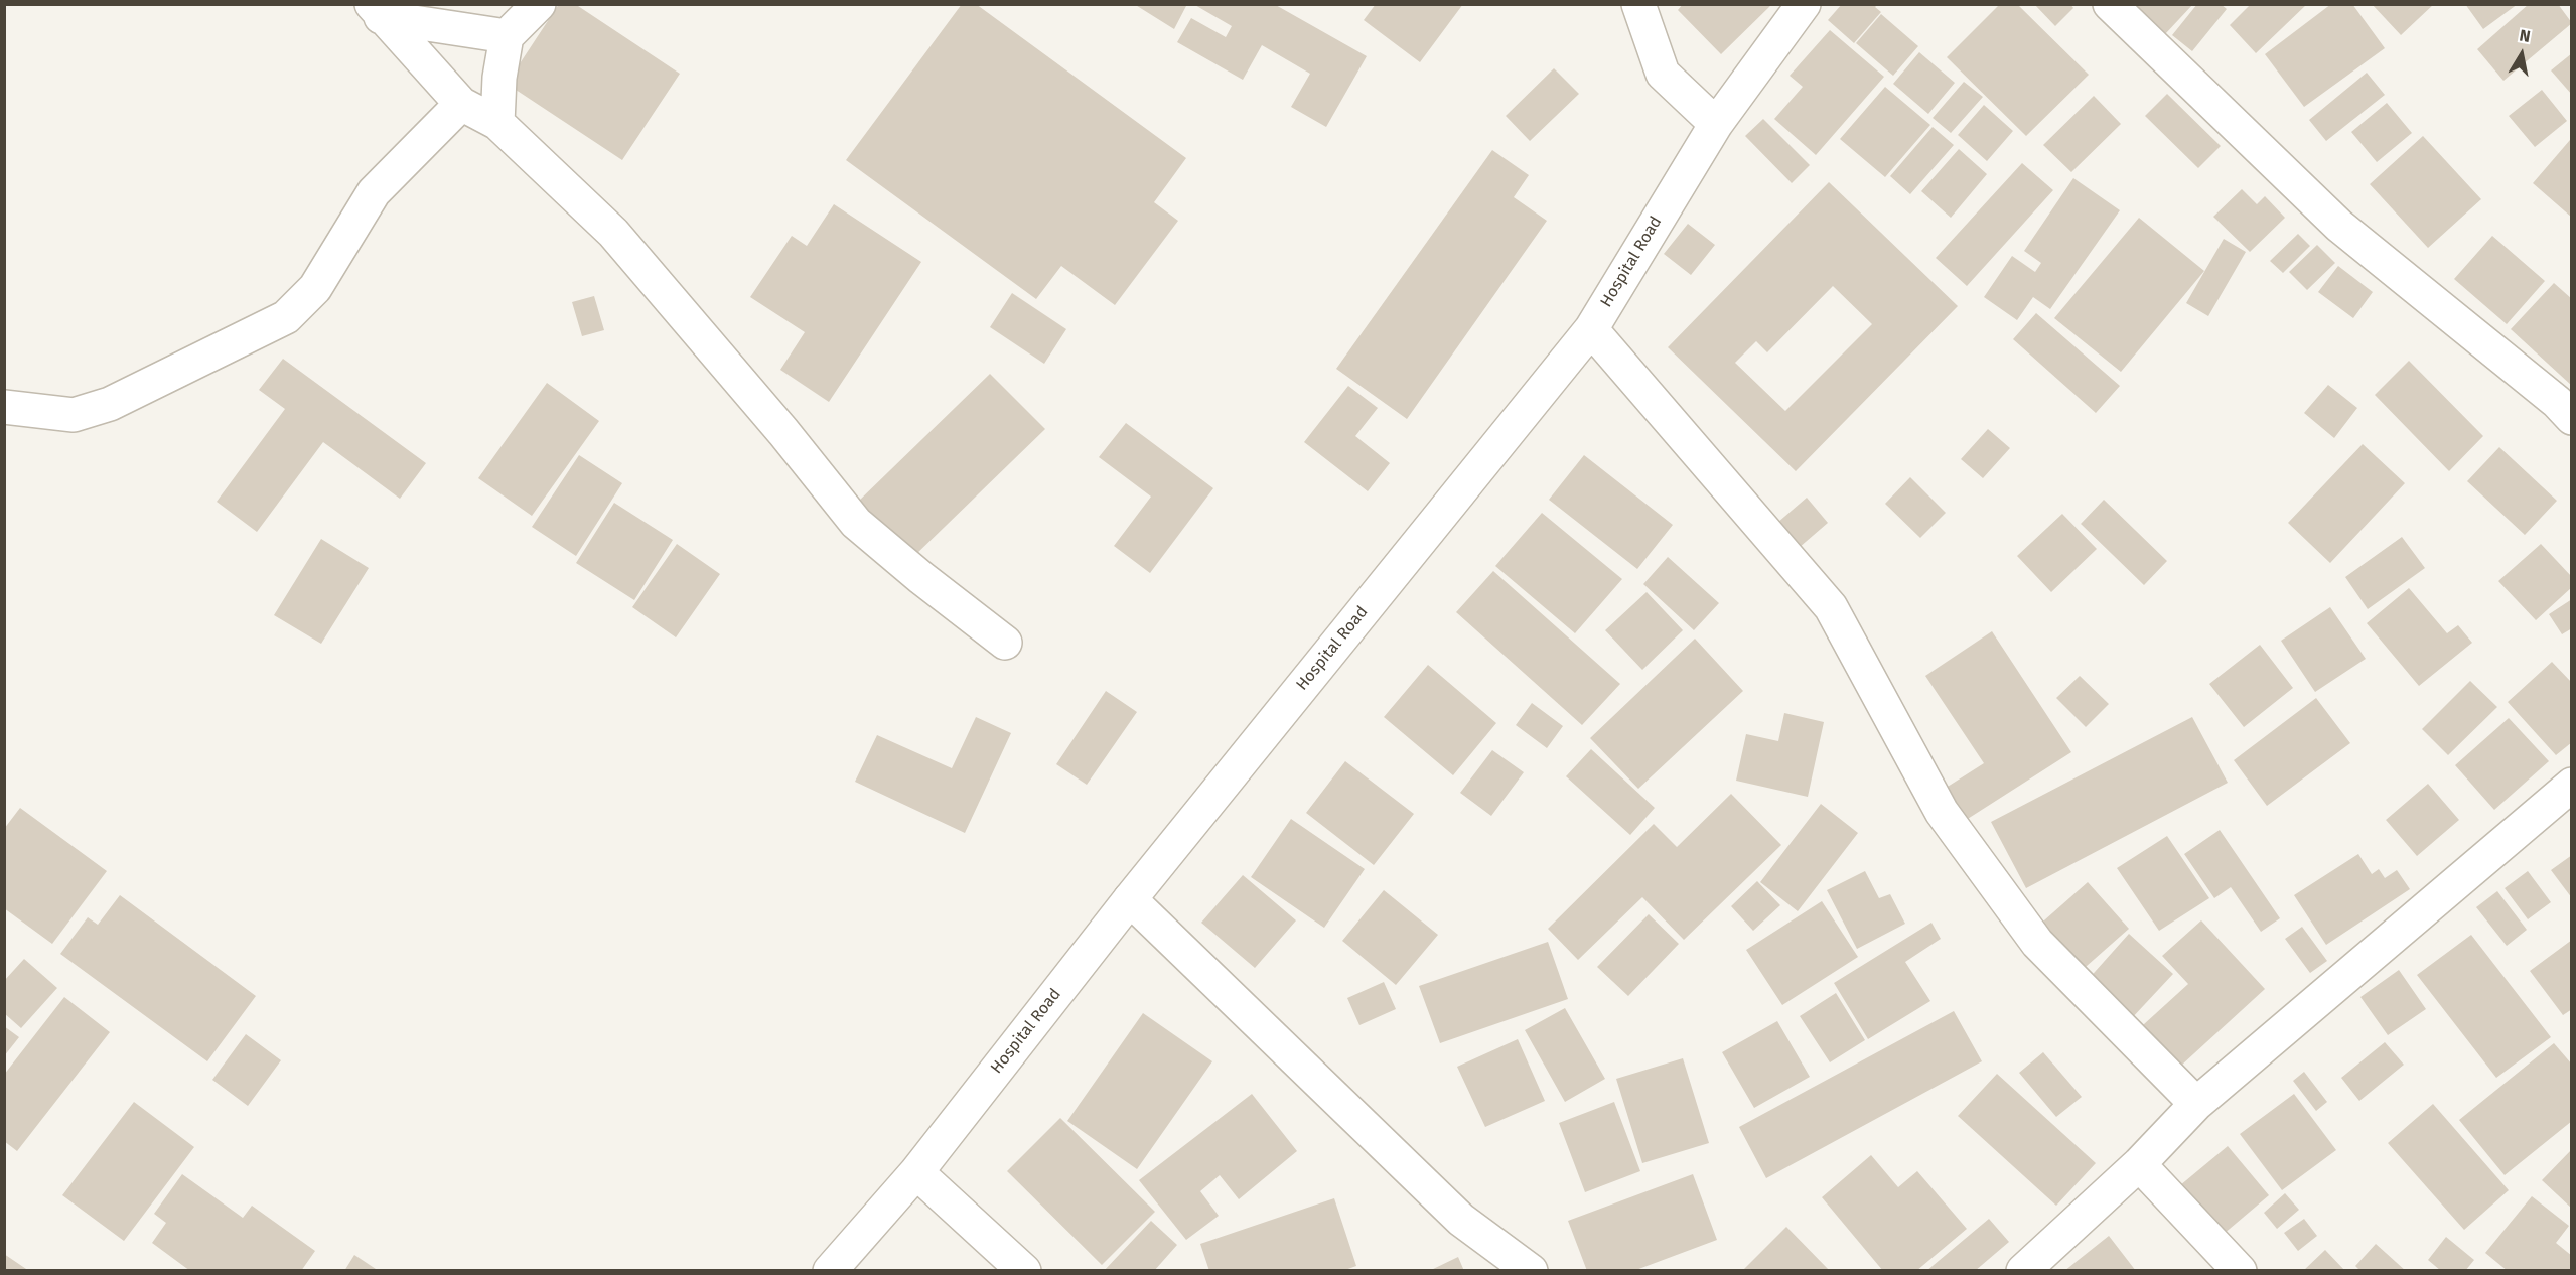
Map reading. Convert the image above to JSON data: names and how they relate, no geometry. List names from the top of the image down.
{
  "streets": {
    "street": ["Hospital Road"]
  },
  "north": "top"
}
